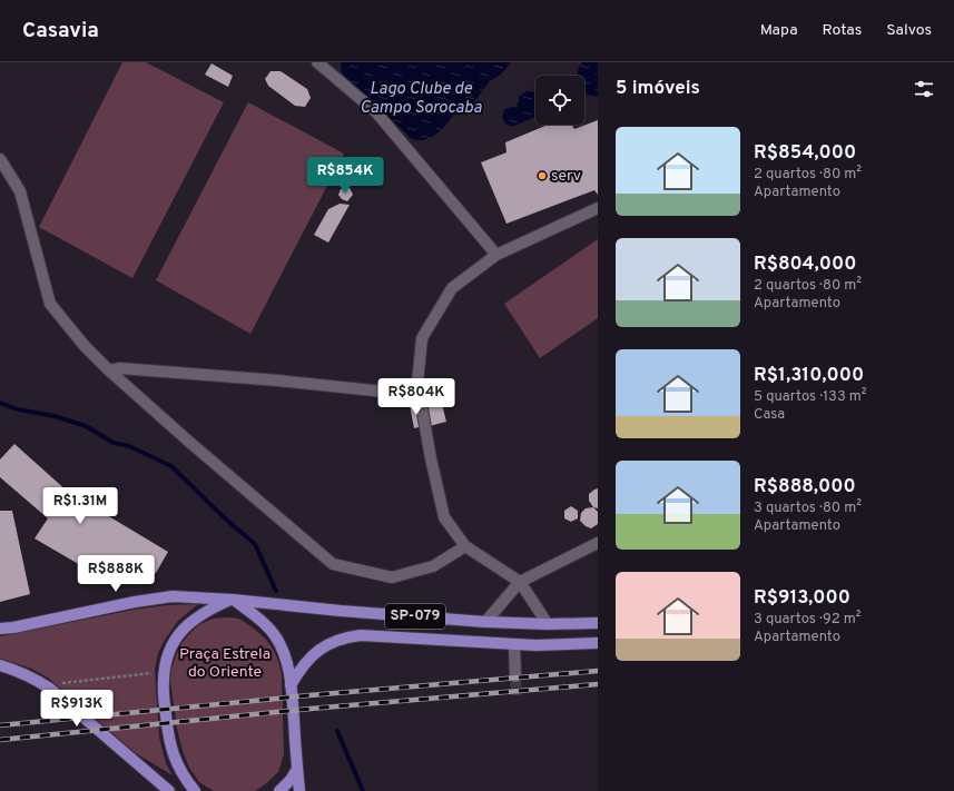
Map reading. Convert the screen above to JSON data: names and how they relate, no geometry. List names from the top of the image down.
{
  "streets": {
    "main road": ["SP-079"]
  },
  "water": ["Lago Clube de Campo Sorocaba"],
  "parks": ["Praça Estrela do Oriente"],
  "places": ["serv"],
  "page": {
    "header": "Casavia",
    "nav": ["Mapa", "Rotas", "Salvos"],
    "heading": "5 imóveis",
    "list": [
      {
        "name": "R$854,000",
        "note": "2 quartos · 80 m² · Apartamento"
      },
      {
        "name": "R$804,000",
        "note": "2 quartos · 80 m² · Apartamento"
      },
      {
        "name": "R$1,310,000",
        "note": "5 quartos · 133 m² · Casa"
      },
      {
        "name": "R$888,000",
        "note": "3 quartos · 80 m² · Apartamento"
      },
      {
        "name": "R$913,000",
        "note": "3 quartos · 92 m² · Apartamento"
      }
    ],
    "price": [
      "R$854K",
      "R$804K",
      "R$1.31M",
      "R$888K",
      "R$913K"
    ]
  }
}
